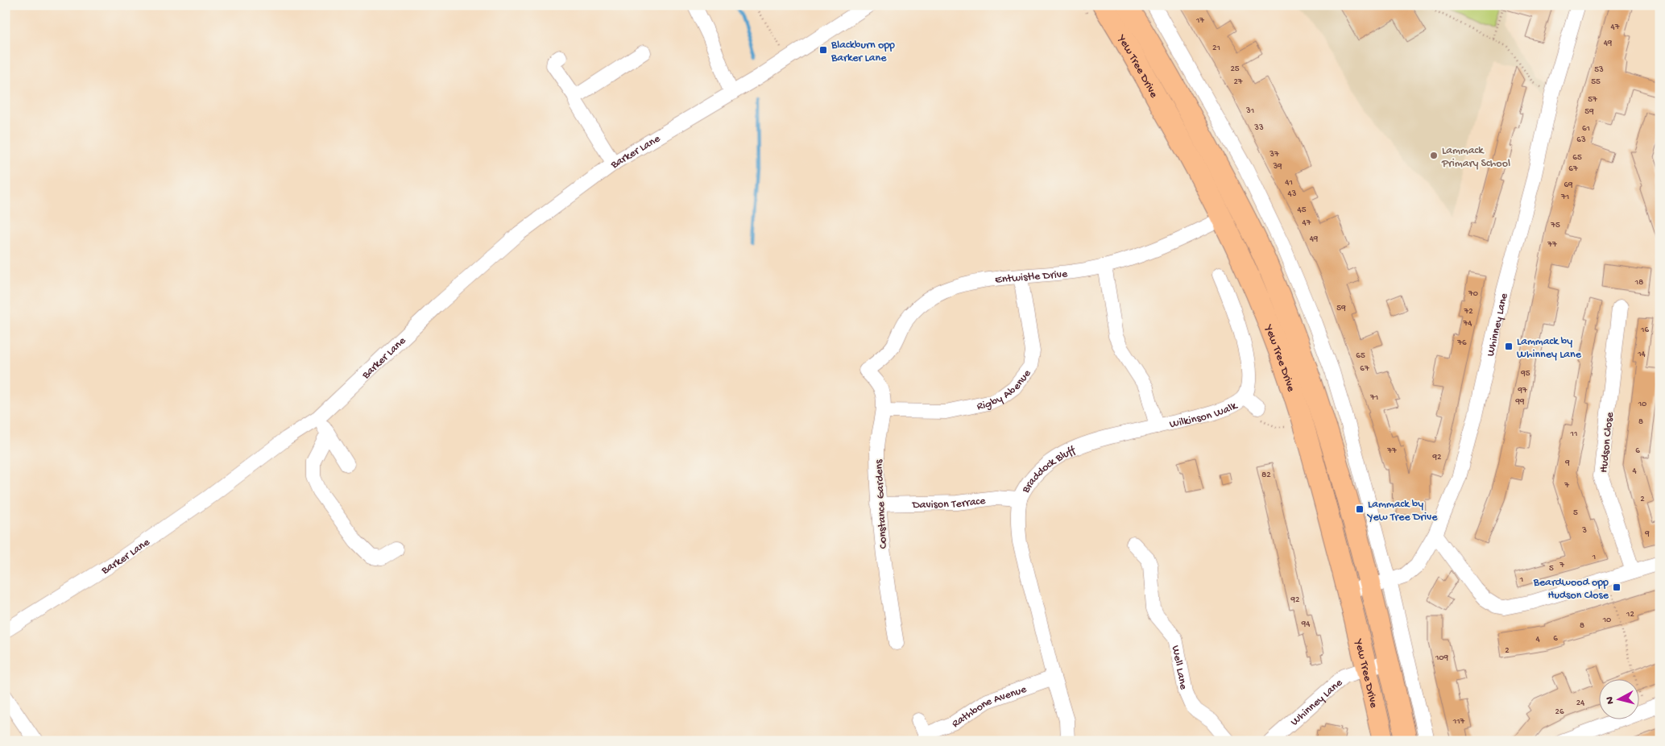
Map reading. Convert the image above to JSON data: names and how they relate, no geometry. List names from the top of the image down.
{
  "streets": {
    "highway": ["Yew Tree Drive"],
    "street": [
      "Barker Lane",
      "Entwistle Drive",
      "Whinney Lane",
      "Rigby Abenue",
      "Wilkinson Walk",
      "Hudson Close",
      "Braddock Bluff",
      "Davison Terrace",
      "Constance Gardens",
      "Well Lane",
      "Rathbone Avenue"
    ]
  },
  "crossings": [
    ["Yew Tree Drive", "Entwistle Drive"],
    ["Yew Tree Drive", "Whinney Lane"],
    ["Entwistle Drive", "Rigby Abenue"],
    ["Entwistle Drive", "Constance Gardens"],
    ["Rigby Abenue", "Constance Gardens"],
    ["Wilkinson Walk", "Braddock Bluff"],
    ["Braddock Bluff", "Davison Terrace"],
    ["Braddock Bluff", "Rathbone Avenue"],
    ["Davison Terrace", "Constance Gardens"]
  ],
  "places": {
    "transit": [
      "Blackburn opp Barker Lane",
      "Lammack by Whinney Lane",
      "Lammack by Yew Tree Drive",
      "Beardwood opp Hudson Close"
    ],
    "other": ["Lammack Primary School"]
  },
  "house_numbers": [
    "17",
    "47",
    "49",
    "21",
    "25",
    "53",
    "27",
    "55",
    "57",
    "31",
    "59",
    "33",
    "61",
    "63",
    "37",
    "65",
    "39",
    "67",
    "41",
    "69",
    "43",
    "71",
    "45",
    "47",
    "75",
    "49",
    "77",
    "18",
    "70",
    "59",
    "72",
    "74",
    "16",
    "76",
    "14",
    "65",
    "67",
    "95",
    "97",
    "71",
    "99",
    "10",
    "8",
    "11",
    "77",
    "6",
    "92",
    "9",
    "4",
    "82",
    "7",
    "2",
    "5",
    "3",
    "9",
    "1",
    "7",
    "5",
    "1",
    "92",
    "12",
    "10",
    "94",
    "8",
    "6",
    "4",
    "2",
    "109",
    "24",
    "26",
    "117"
  ],
  "north": "left"
}
